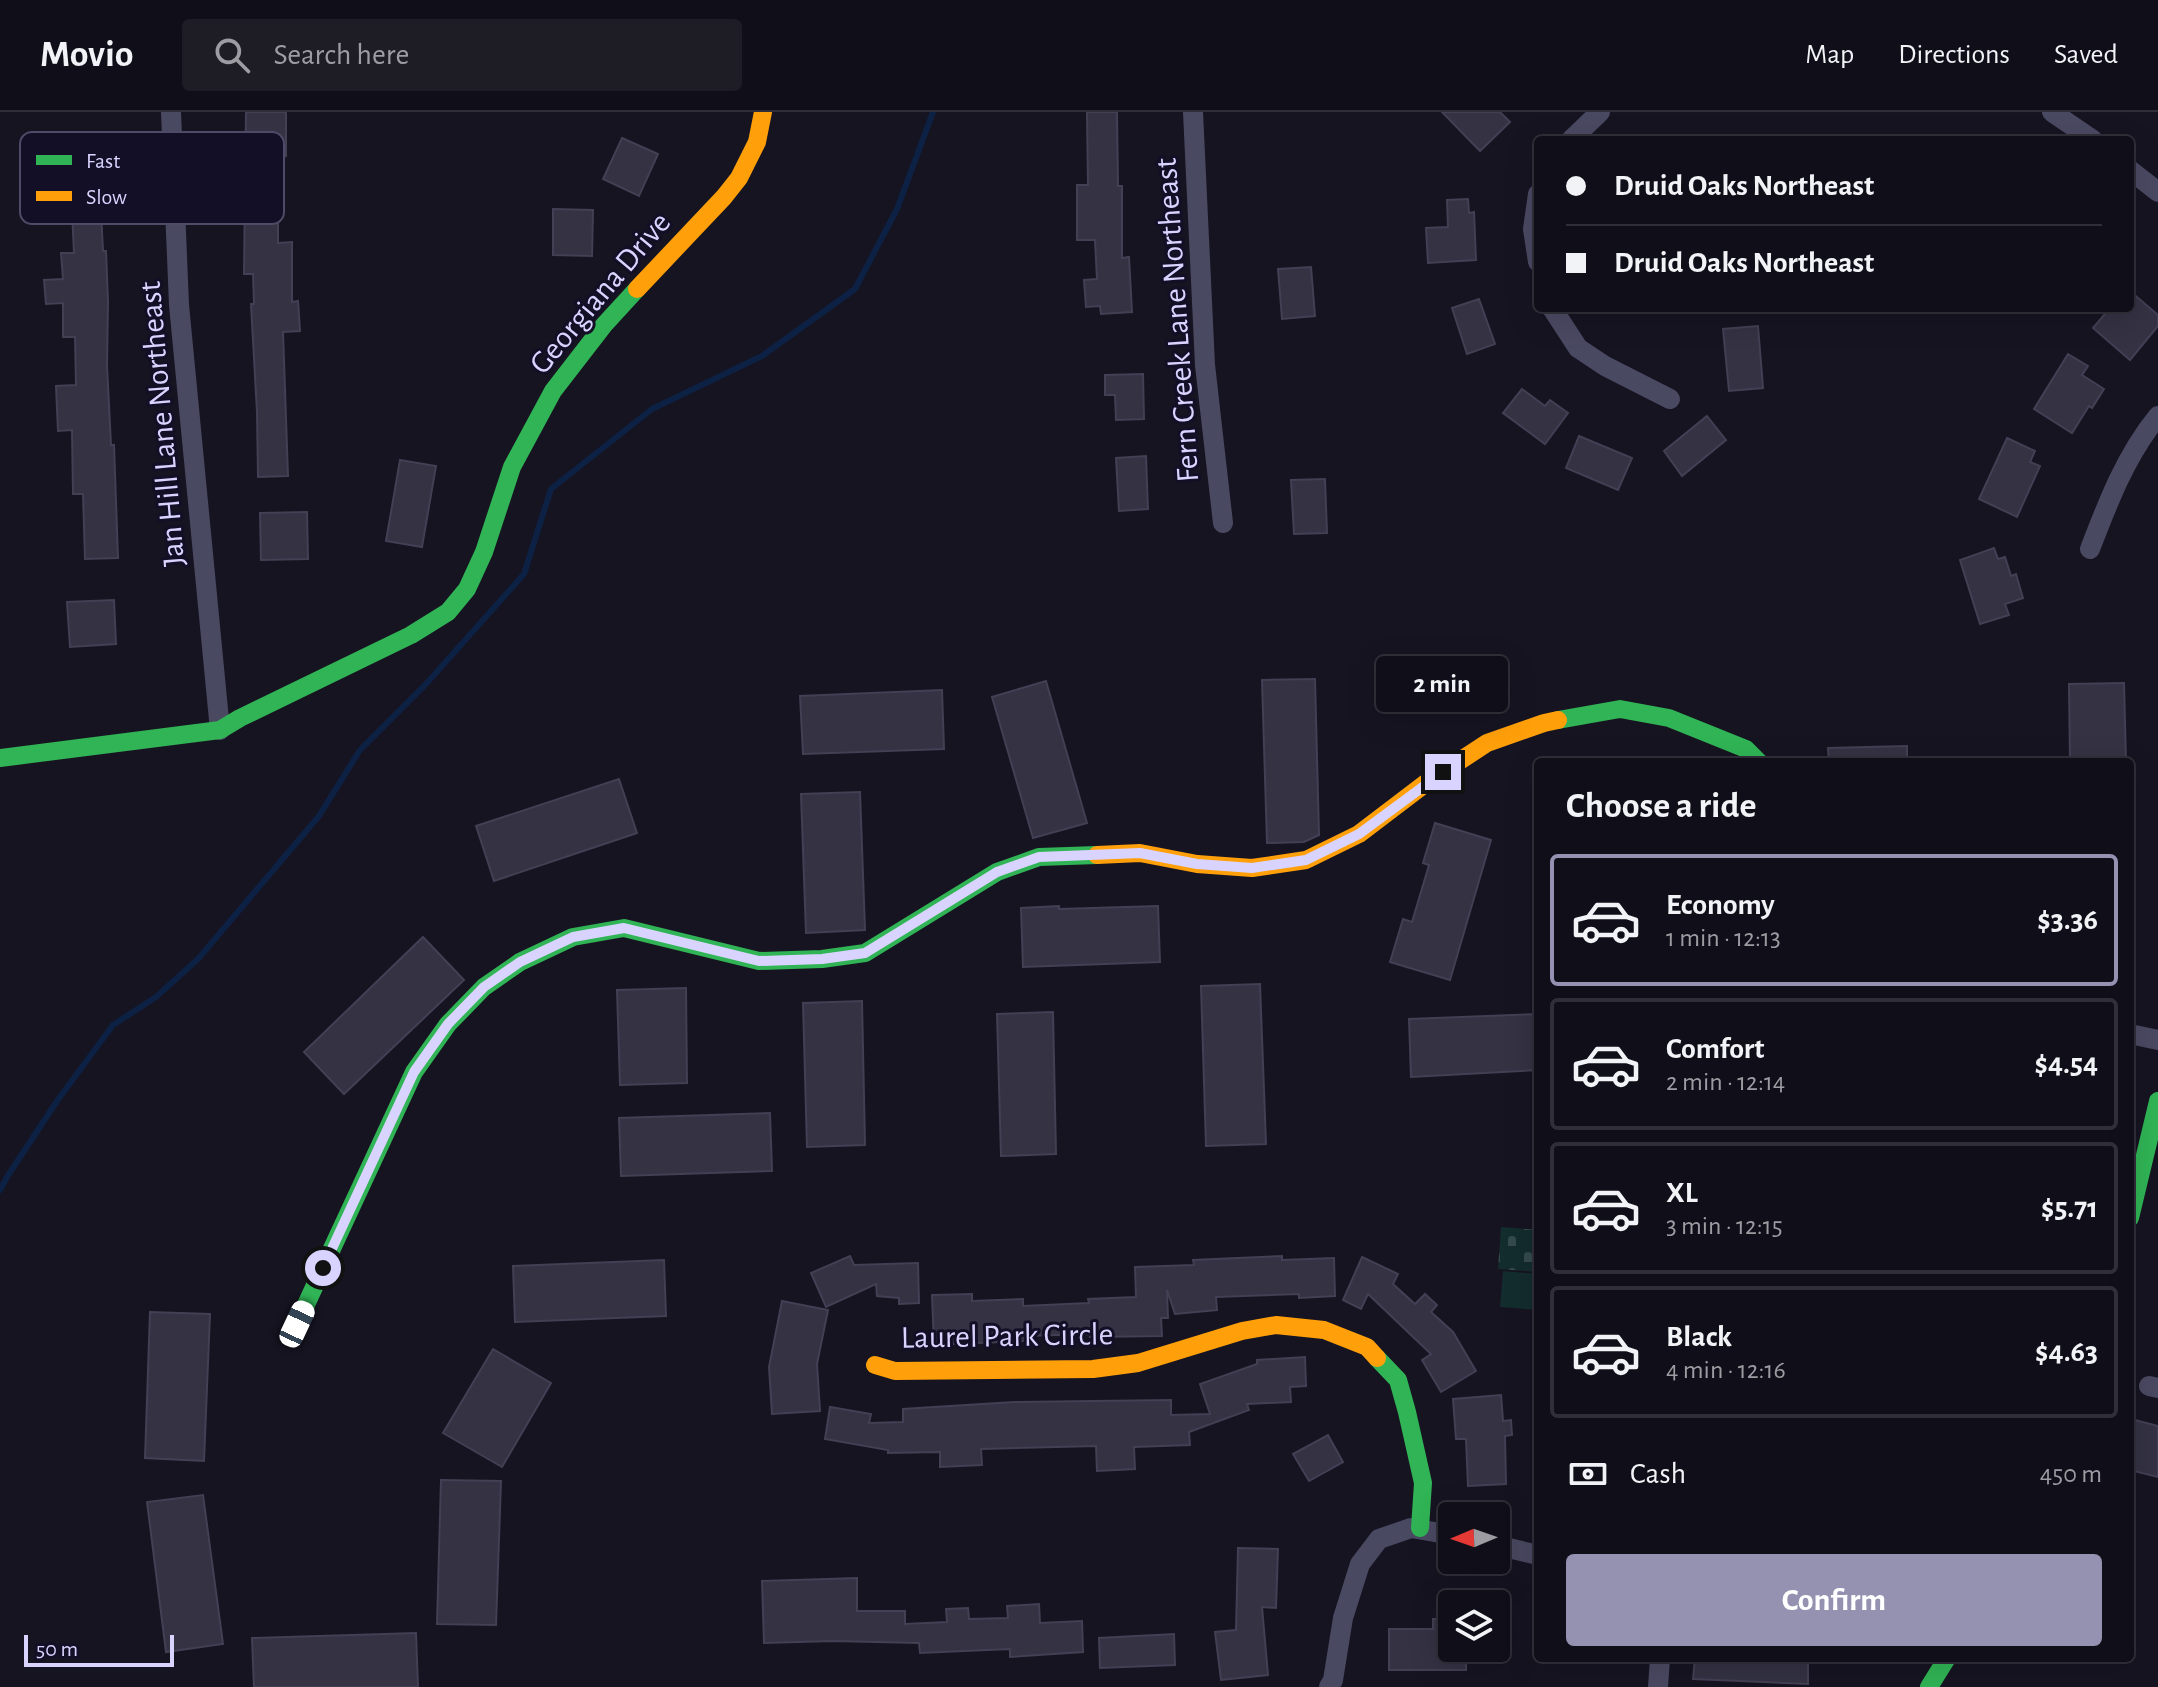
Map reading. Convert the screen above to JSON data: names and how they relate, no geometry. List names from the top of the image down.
{
  "streets": {
    "street": [
      "Georgiana Drive",
      "Fern Creek Lane Northeast",
      "Jan Hill Lane Northeast",
      "Laurel Park Circle"
    ]
  },
  "crossings": [
    ["Georgiana Drive", "Jan Hill Lane Northeast"]
  ],
  "legend": ["Fast", "Slow"],
  "scale_bar": "50 m",
  "north": "left",
  "page": {
    "header": "Movio",
    "search": "Search here",
    "nav": ["Map", "Directions", "Saved"],
    "banner": ["Druid Oaks Northeast", "Druid Oaks Northeast"],
    "bubble": "2 min",
    "heading": "Choose a ride",
    "list": [
      {
        "name": "Economy",
        "note": "1 min · 12:13",
        "value": "$3.36"
      },
      {
        "name": "Comfort",
        "note": "2 min · 12:14",
        "value": "$4.54"
      },
      {
        "name": "XL",
        "note": "3 min · 12:15",
        "value": "$5.71"
      },
      {
        "name": "Black",
        "note": "4 min · 12:16",
        "value": "$4.63"
      }
    ],
    "pay": ["Cash", "450 m"],
    "buttons": "Confirm",
    "scale": "50 m"
  }
}
